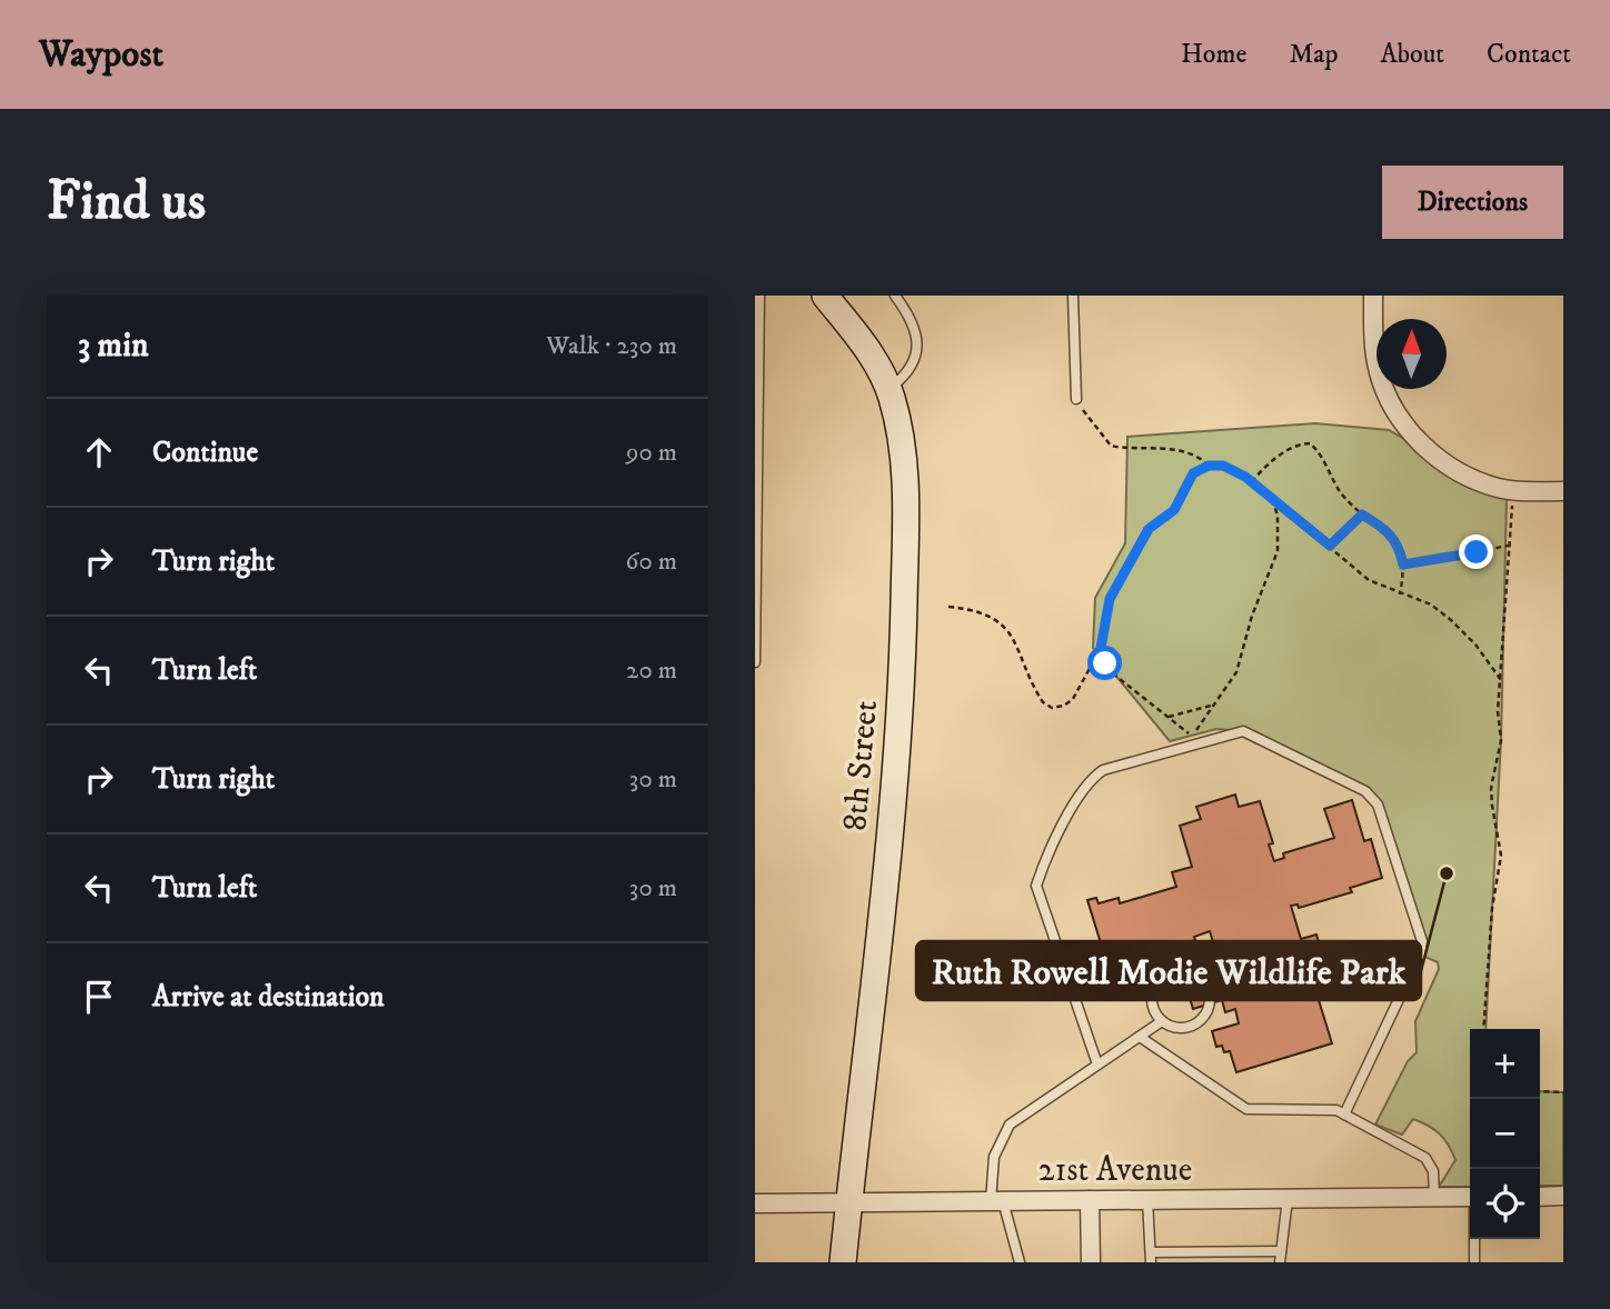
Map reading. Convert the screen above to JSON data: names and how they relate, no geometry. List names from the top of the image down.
{
  "streets": {
    "main road": ["8th Street"],
    "street": ["21st Avenue"]
  },
  "crossings": [
    ["8th Street", "21st Avenue"]
  ],
  "places": ["Ruth Rowell Modie Wildlife Park"],
  "north": "top",
  "page": {
    "header": "Waypost",
    "nav": [
      "Home",
      "Map",
      "About",
      "Contact"
    ],
    "buttons": "Directions",
    "title": "Find us",
    "heading": ["3 min", "Walk · 230 m"],
    "list": [
      ["Continue", "90 m"],
      ["Turn right", "60 m"],
      ["Turn left", "20 m"],
      ["Turn right", "30 m"],
      ["Turn left", "30 m"],
      "Arrive at destination"
    ],
    "map_buttons": ["+", "−"]
  }
}
